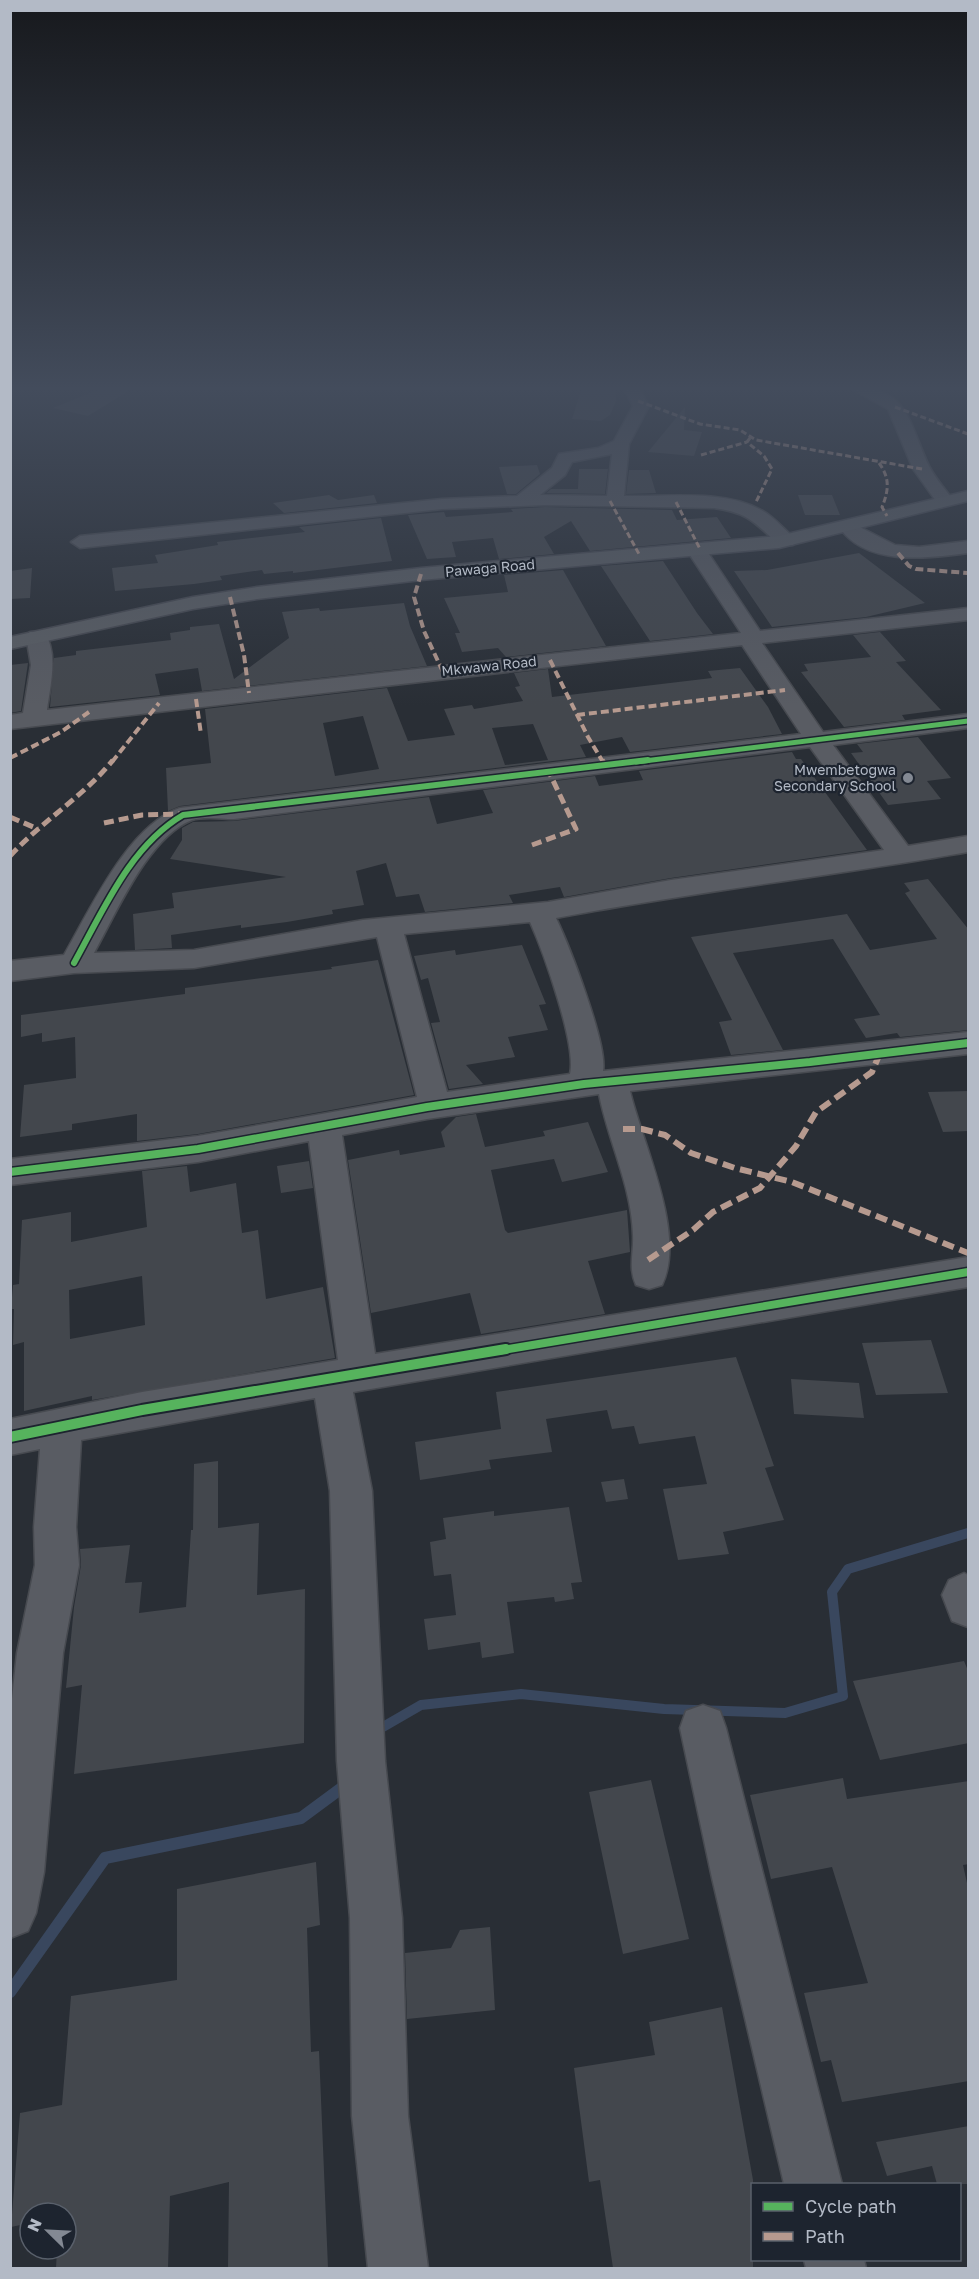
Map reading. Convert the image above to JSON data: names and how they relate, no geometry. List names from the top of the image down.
{
  "streets": {
    "main road": ["Pawaga Road"],
    "street": ["Mkwawa Road"]
  },
  "places": ["Mwembetogwa Secondary School"],
  "legend": ["Cycle path", "Path"],
  "north": "top left"
}
